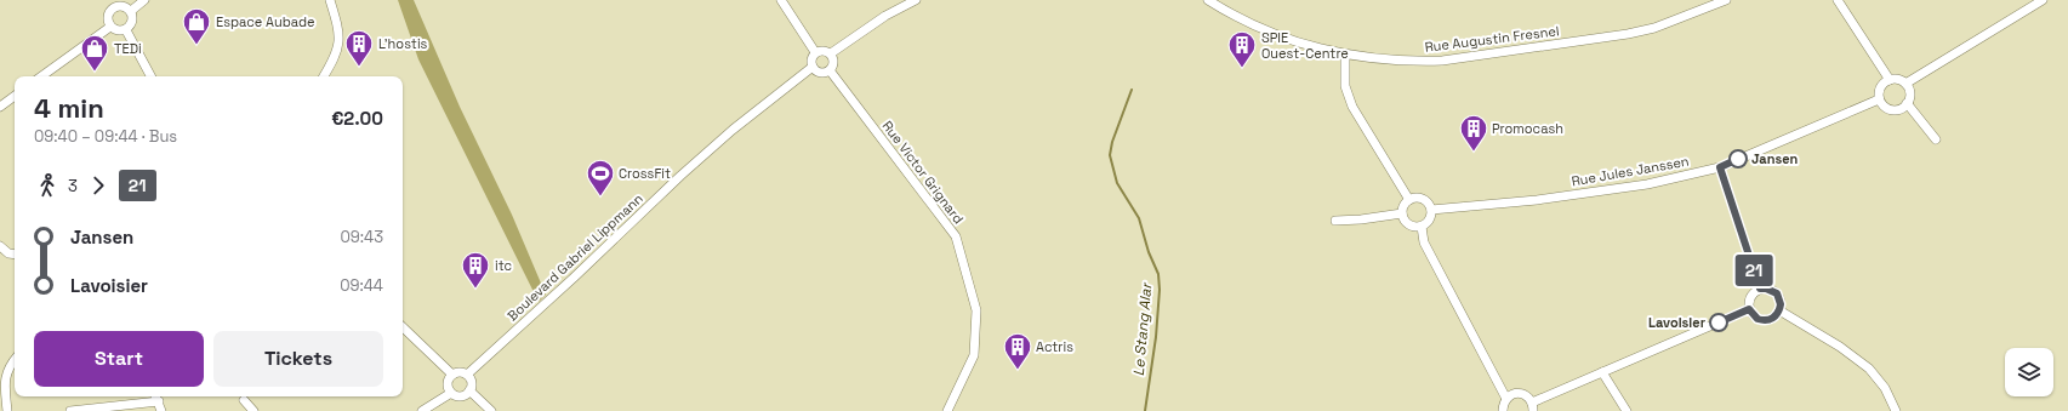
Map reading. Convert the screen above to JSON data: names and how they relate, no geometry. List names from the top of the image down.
{
  "streets": {
    "street": [
      "Rue Augustin Fresnel",
      "Rue Jules Janssen",
      "Rue Victor Grignard",
      "Boulevard Gabriel Lippmann"
    ]
  },
  "crossings": [
    ["Rue Victor Grignard", "Boulevard Gabriel Lippmann"]
  ],
  "water": ["Le Stang Alar"],
  "places": {
    "shop": ["Espace Aubade", "TEDi"],
    "building": [
      "L'hostis",
      "SPIE Ouest-Centre",
      "Promocash",
      "itc",
      "Actris"
    ],
    "other": ["Jansen", "Lavoisier"],
    "sports": ["CrossFit"]
  },
  "lines": ["bus line 21"],
  "page": {
    "on_map": "21",
    "heading": ["4 min", "09:40 – 09:44 · Bus", "€2.00"],
    "legs": ["3", "21"],
    "list": [
      {
        "name": "Jansen",
        "value": "09:43"
      },
      {
        "name": "Lavoisier",
        "value": "09:44"
      }
    ],
    "buttons": ["Start", "Tickets"]
  }
}
